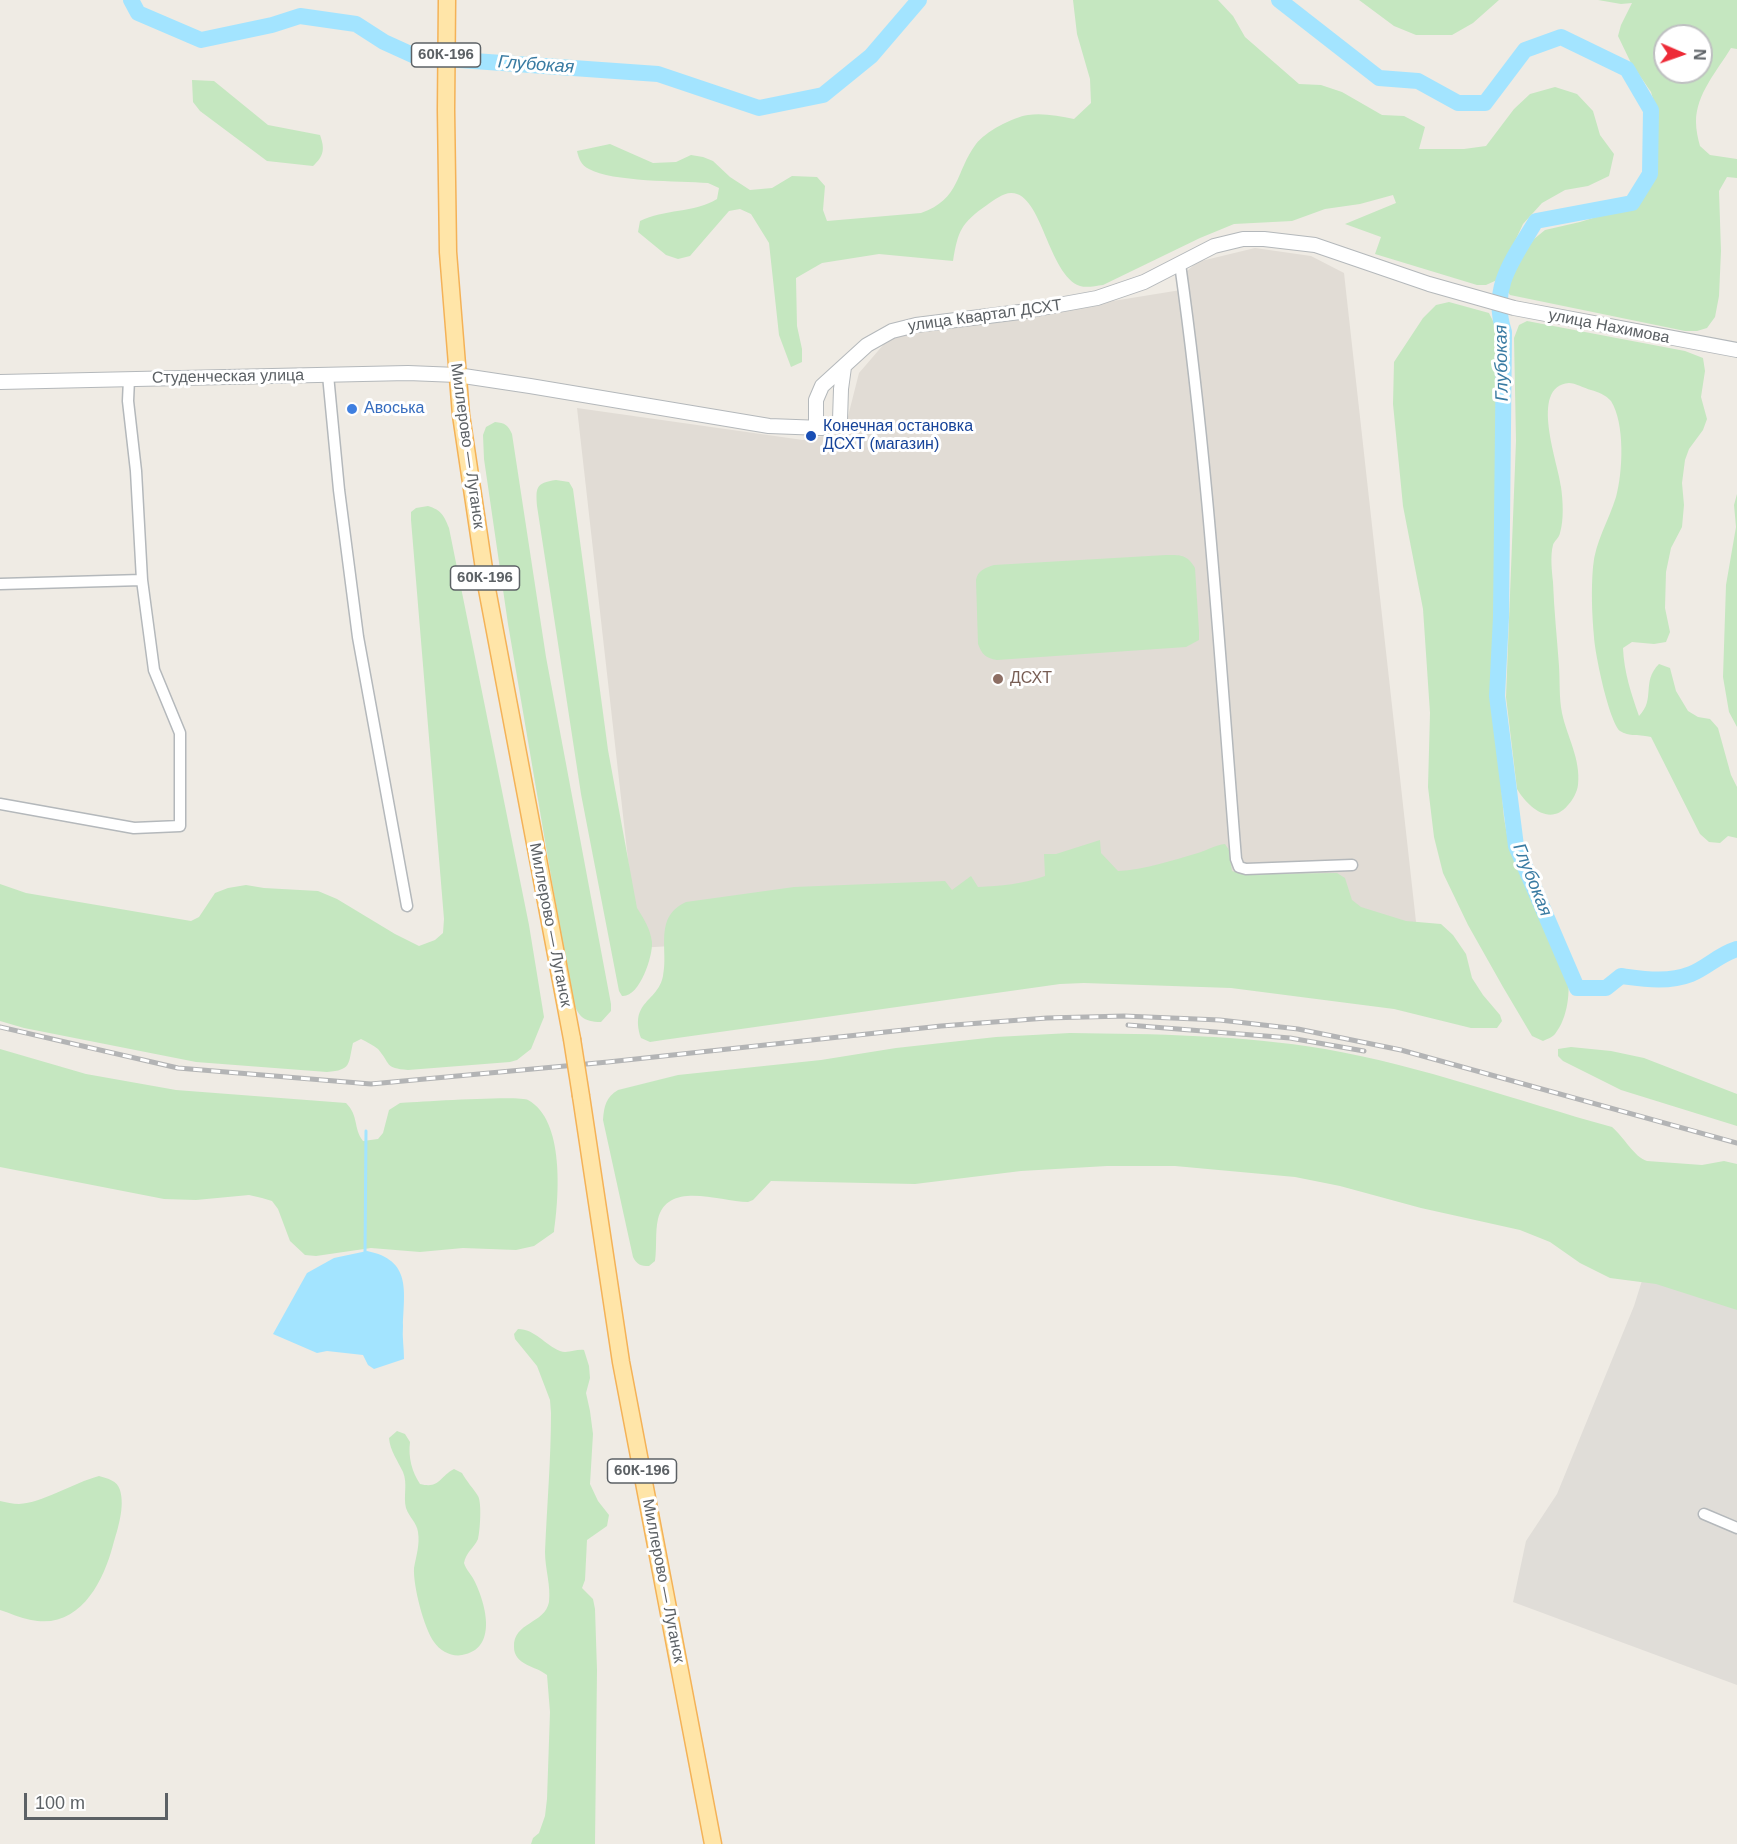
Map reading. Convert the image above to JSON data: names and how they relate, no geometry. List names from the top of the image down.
{
  "streets": {
    "main road": ["60К-196", "Миллерово — Луганск"],
    "street": ["улица Квартал ДСХТ", "улица Нахимова", "Студенческая улица"]
  },
  "crossings": [
    ["улица Квартал ДСХТ", "улица Нахимова"],
    ["Студенческая улица", "Миллерово — Луганск"]
  ],
  "water": ["Глубокая"],
  "places": ["Авоська", "Конечная остановка ДСХТ (магазин)", "ДСХТ"],
  "scale_bar": "100 m",
  "north": "right"
}
